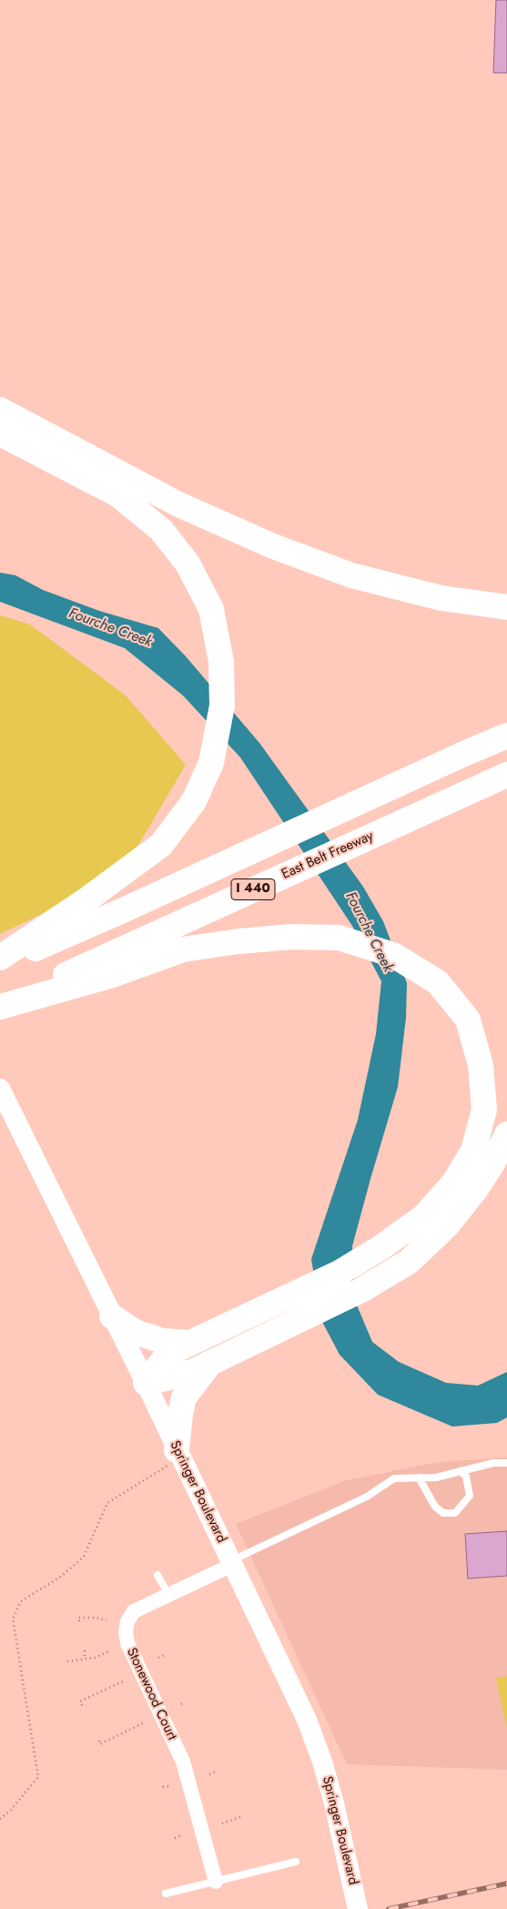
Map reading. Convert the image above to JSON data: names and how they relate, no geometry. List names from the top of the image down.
{
  "streets": {
    "highway": ["East Belt Freeway", "I 440"],
    "main road": ["Springer Boulevard"],
    "street": ["Stonewood Court"]
  },
  "crossings": [
    ["Springer Boulevard", "Stonewood Court"]
  ],
  "water": ["Fourche Creek"]
}
